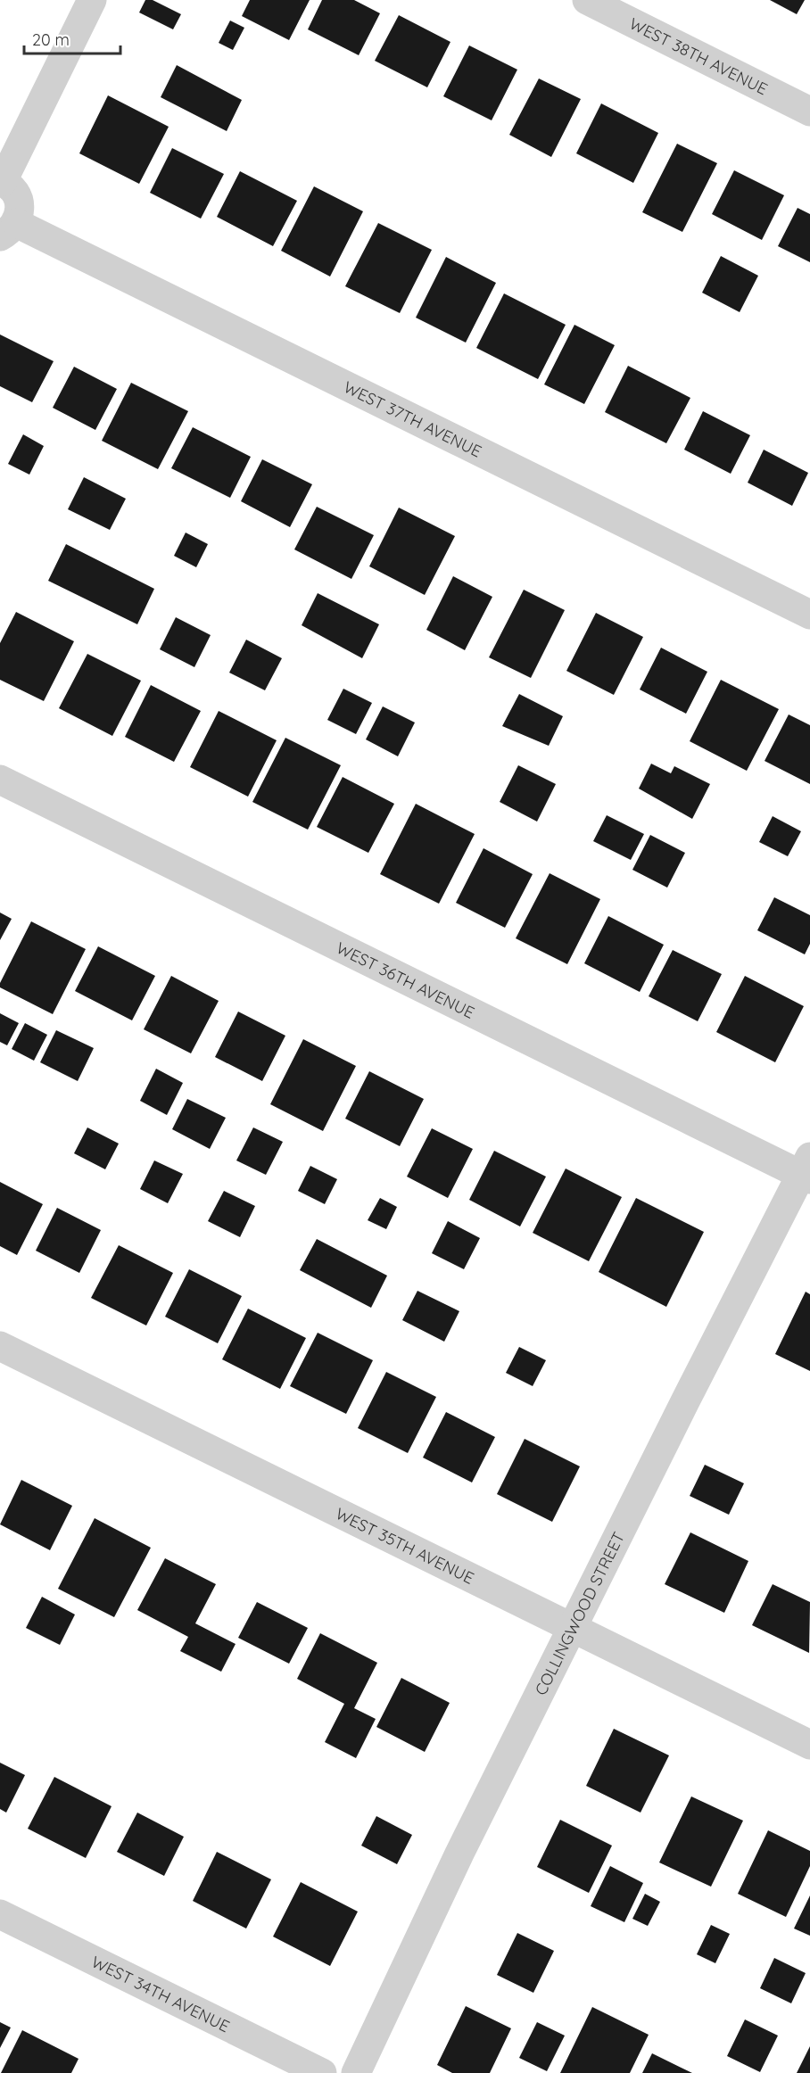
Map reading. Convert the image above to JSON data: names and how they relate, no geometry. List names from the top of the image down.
{
  "streets": {
    "street": [
      "WEST 38TH AVENUE",
      "WEST 37TH AVENUE",
      "WEST 36TH AVENUE",
      "WEST 35TH AVENUE",
      "COLLINGWOOD STREET",
      "WEST 34TH AVENUE"
    ]
  },
  "crossings": [
    ["WEST 36TH AVENUE", "COLLINGWOOD STREET"],
    ["WEST 35TH AVENUE", "COLLINGWOOD STREET"]
  ],
  "scale_bar": "20 m"
}
